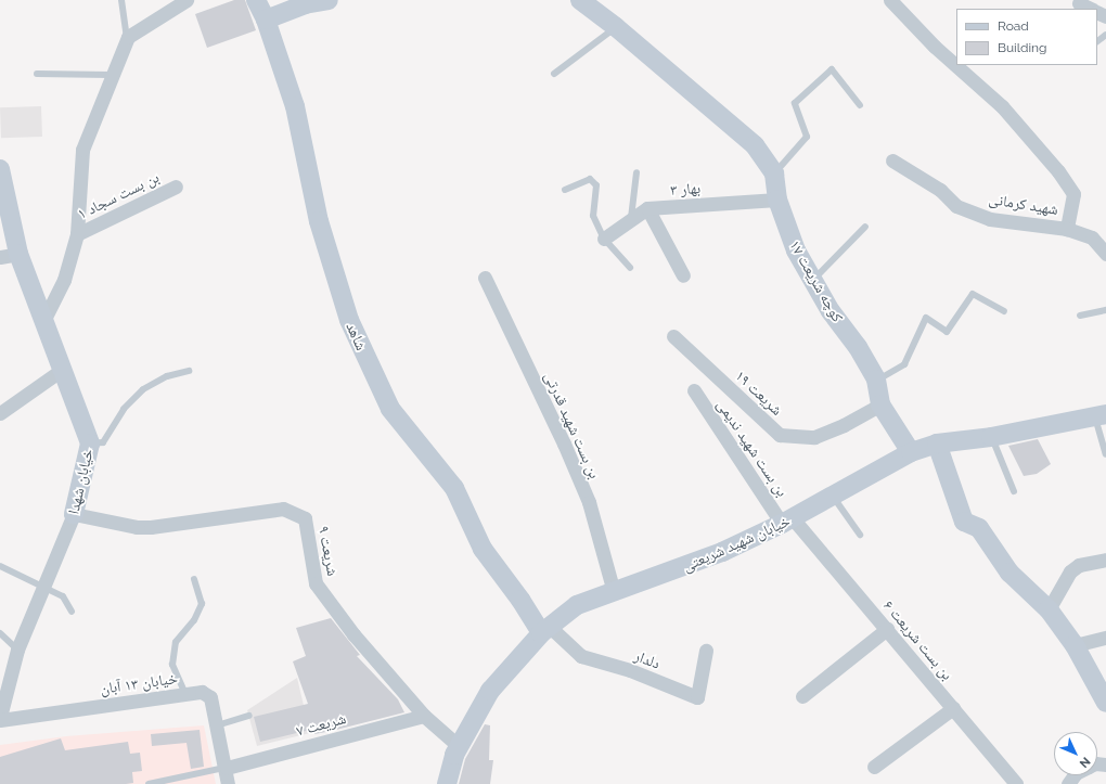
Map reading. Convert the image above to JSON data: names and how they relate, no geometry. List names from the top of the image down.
{
  "streets": {
    "street": [
      "بهار ۳",
      "بن بست سجاد ۱",
      "شهید کرمانی",
      "کوچه شریعت ۱۷",
      "شاهد",
      "شریعت ۱۹",
      "بن بست شهید قدرتی",
      "بن بست شهید ندیمی",
      "خیابان شهدا",
      "خیابان شهید شریعتی",
      "شریعت ۹",
      "بن بست شریعت ۶",
      "دلدار",
      "خیابان ۱۳ آبان",
      "شریعت ۷"
    ]
  },
  "crossings": [
    ["بهار ۳", "کوچه شریعت ۱۷"],
    ["کوچه شریعت ۱۷", "شریعت ۱۹"],
    ["کوچه شریعت ۱۷", "خیابان شهید شریعتی"],
    ["شاهد", "خیابان شهید شریعتی"],
    ["شاهد", "دلدار"],
    ["بن بست شهید قدرتی", "خیابان شهید شریعتی"],
    ["بن بست شهید ندیمی", "خیابان شهید شریعتی"],
    ["بن بست شهید ندیمی", "بن بست شریعت ۶"],
    ["خیابان شهدا", "شریعت ۹"],
    ["خیابان شهدا", "خیابان ۱۳ آبان"],
    ["خیابان شهید شریعتی", "شریعت ۹"],
    ["خیابان شهید شریعتی", "بن بست شریعت ۶"],
    ["خیابان شهید شریعتی", "دلدار"],
    ["شریعت ۹", "شریعت ۷"],
    ["خیابان ۱۳ آبان", "شریعت ۷"]
  ],
  "legend": ["Road", "Building"],
  "north": "bottom right"
}
